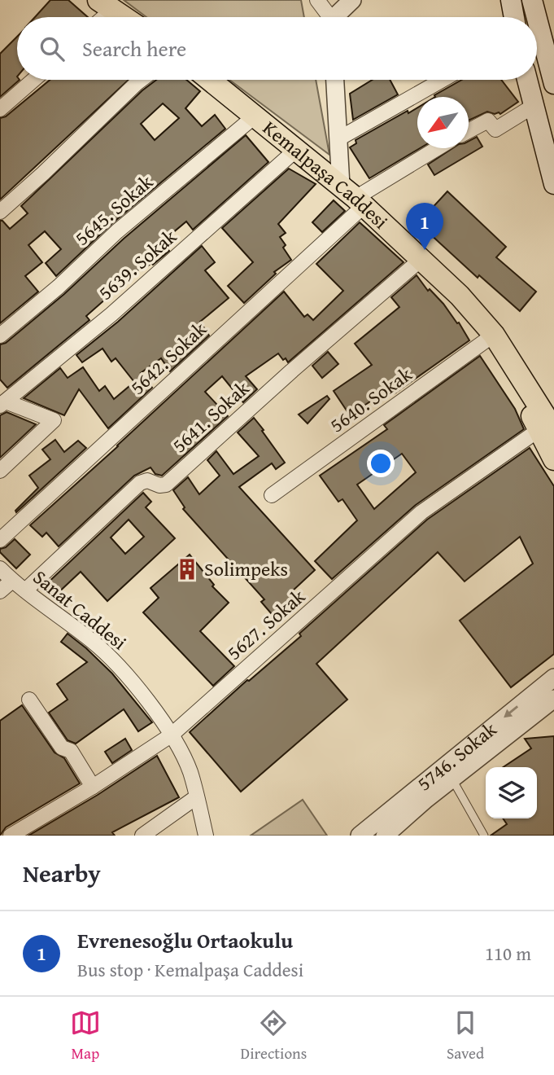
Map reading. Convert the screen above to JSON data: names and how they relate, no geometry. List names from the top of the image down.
{
  "streets": {
    "main road": ["Kemalpaşa Caddesi"],
    "street": [
      "5645. Sokak",
      "5639. Sokak",
      "5642. Sokak",
      "5640. Sokak",
      "5641. Sokak",
      "Sanat Caddesi",
      "5627. Sokak",
      "5746. Sokak"
    ]
  },
  "crossings": [
    ["Kemalpaşa Caddesi", "5645. Sokak"],
    ["Kemalpaşa Caddesi", "5639. Sokak"],
    ["Kemalpaşa Caddesi", "5642. Sokak"],
    ["Kemalpaşa Caddesi", "5640. Sokak"],
    ["Kemalpaşa Caddesi", "5641. Sokak"],
    ["Kemalpaşa Caddesi", "5627. Sokak"],
    ["5641. Sokak", "Sanat Caddesi"],
    ["Sanat Caddesi", "5627. Sokak"]
  ],
  "places": {
    "building": ["Solimpeks"]
  },
  "north": "bottom left",
  "page": {
    "search": "Search here",
    "pins": "1",
    "heading": "Nearby",
    "list": [
      {
        "mark": "1",
        "name": "Evrenesoğlu Ortaokulu",
        "note": "Bus stop · Kemalpaşa Caddesi",
        "value": "110 m"
      }
    ],
    "nav": ["Map", "Directions", "Saved"]
  }
}
